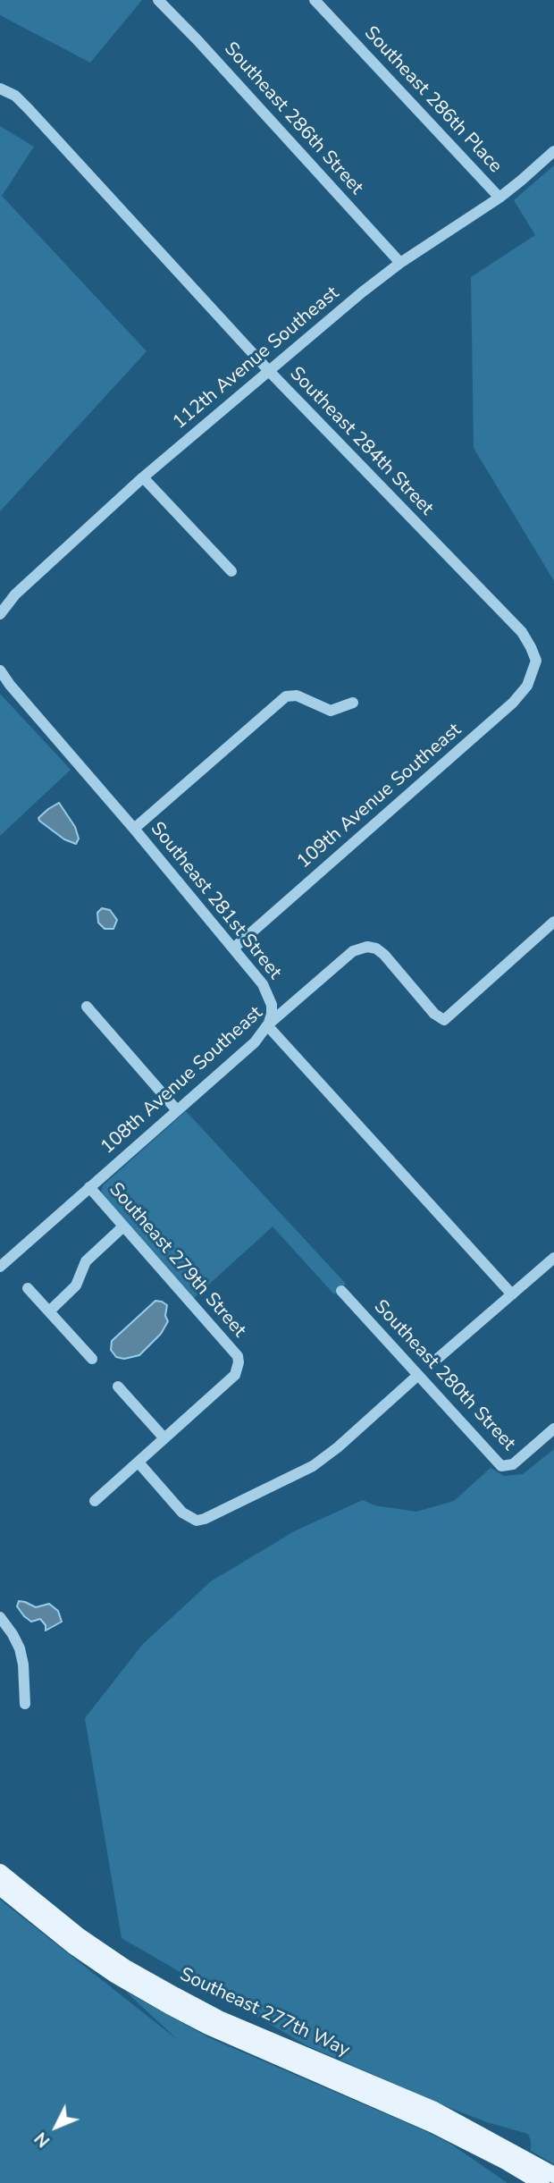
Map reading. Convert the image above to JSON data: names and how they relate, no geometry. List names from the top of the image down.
{
  "streets": {
    "main road": ["Southeast 277th Way"],
    "street": [
      "Southeast 286th Place",
      "Southeast 286th Street",
      "112th Avenue Southeast",
      "Southeast 284th Street",
      "109th Avenue Southeast",
      "Southeast 281st Street",
      "108th Avenue Southeast",
      "Southeast 279th Street",
      "Southeast 280th Street"
    ]
  },
  "crossings": [
    ["Southeast 286th Place", "112th Avenue Southeast"],
    ["Southeast 286th Street", "112th Avenue Southeast"],
    ["112th Avenue Southeast", "Southeast 284th Street"],
    ["Southeast 284th Street", "109th Avenue Southeast"],
    ["109th Avenue Southeast", "Southeast 281st Street"],
    ["Southeast 281st Street", "108th Avenue Southeast"],
    ["108th Avenue Southeast", "Southeast 279th Street"]
  ],
  "north": "bottom left"
}
